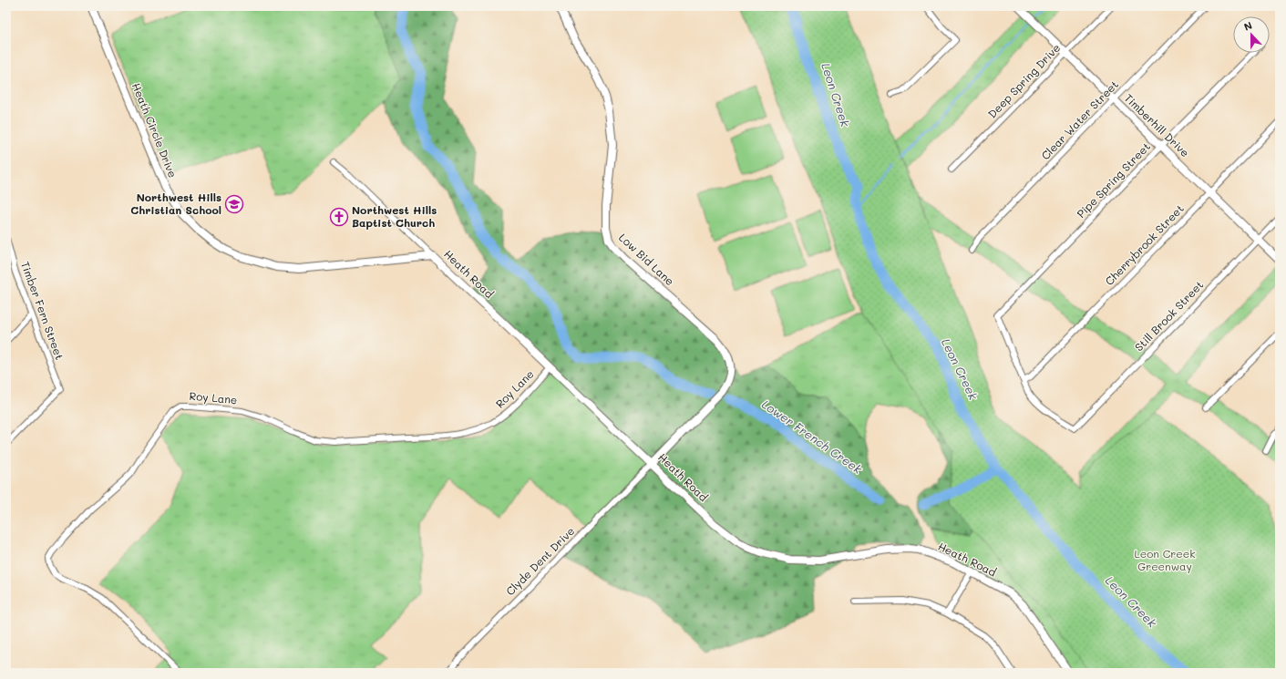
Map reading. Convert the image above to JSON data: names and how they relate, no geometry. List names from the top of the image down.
{
  "streets": {
    "street": [
      "Deep Spring Drive",
      "Clear Water Street",
      "Timberhill Drive",
      "Heath Circle Drive",
      "Pipe Spring Street",
      "Cherrybrook Street",
      "Low Bid Lane",
      "Heath Road",
      "Timber Fern Street",
      "Still Brook Street",
      "Roy Lane",
      "Clyde Dent Drive"
    ]
  },
  "crossings": [
    ["Deep Spring Drive", "Timberhill Drive"],
    ["Clear Water Street", "Timberhill Drive"],
    ["Timberhill Drive", "Pipe Spring Street"],
    ["Timberhill Drive", "Cherrybrook Street"],
    ["Timberhill Drive", "Still Brook Street"],
    ["Heath Circle Drive", "Heath Road"],
    ["Pipe Spring Street", "Cherrybrook Street"],
    ["Pipe Spring Street", "Still Brook Street"],
    ["Cherrybrook Street", "Still Brook Street"],
    ["Low Bid Lane", "Heath Road"],
    ["Low Bid Lane", "Clyde Dent Drive"],
    ["Heath Road", "Roy Lane"],
    ["Heath Road", "Clyde Dent Drive"]
  ],
  "water": ["Leon Creek", "Lower French Creek"],
  "parks": ["Leon Creek Greenway"],
  "places": {
    "school or university": ["Northwest Hills Christian School"],
    "church": ["Northwest Hills Baptist Church"]
  },
  "north": "top"
}
